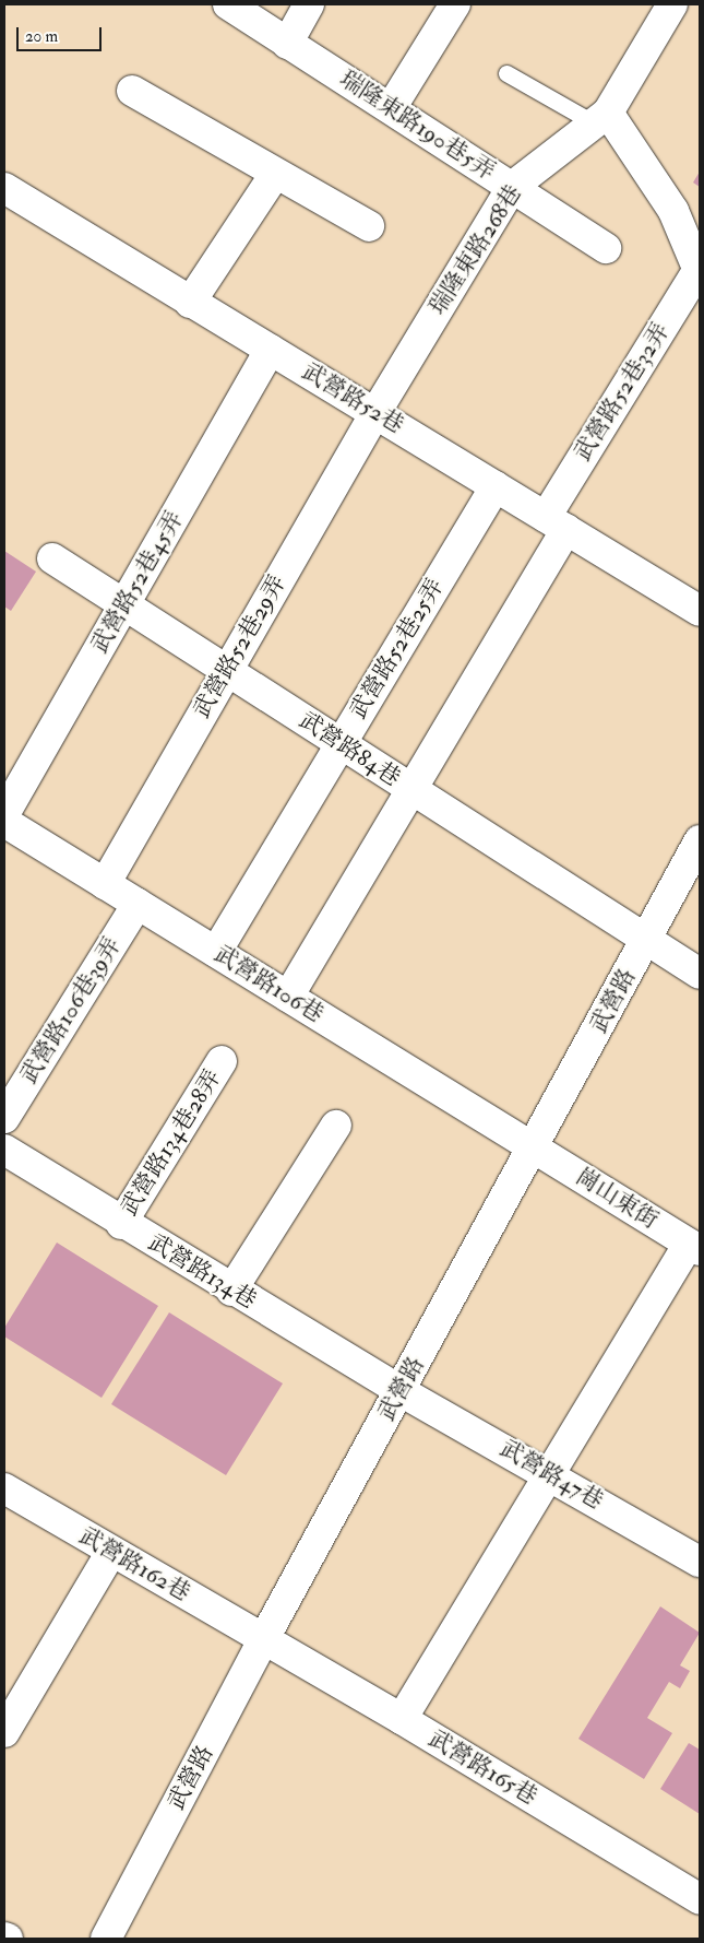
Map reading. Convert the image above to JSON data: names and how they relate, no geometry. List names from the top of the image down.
{
  "streets": {
    "street": [
      "瑞隆東路190巷5弄",
      "瑞隆東路268巷",
      "武營路52巷32弄",
      "武營路52巷",
      "武營路52巷45弄",
      "武營路52巷29弄",
      "武營路52巷25弄",
      "武營路84巷",
      "武營路106巷",
      "武營路",
      "武營路106巷39弄",
      "武營路134巷28弄",
      "崗山東街",
      "武營路134巷",
      "武營路47巷",
      "武營路162巷",
      "武營路165巷"
    ]
  },
  "crossings": [
    ["瑞隆東路190巷5弄", "瑞隆東路268巷"],
    ["瑞隆東路268巷", "武營路52巷"],
    ["瑞隆東路268巷", "武營路52巷29弄"],
    ["武營路52巷32弄", "武營路52巷"],
    ["武營路52巷32弄", "武營路84巷"],
    ["武營路52巷32弄", "武營路106巷"],
    ["武營路52巷", "武營路52巷45弄"],
    ["武營路52巷", "武營路52巷29弄"],
    ["武營路52巷", "武營路52巷25弄"],
    ["武營路52巷45弄", "武營路84巷"],
    ["武營路52巷29弄", "武營路84巷"],
    ["武營路52巷29弄", "武營路106巷"],
    ["武營路52巷25弄", "武營路84巷"],
    ["武營路52巷25弄", "武營路106巷"],
    ["武營路84巷", "武營路"],
    ["武營路106巷", "武營路"],
    ["武營路106巷", "武營路106巷39弄"],
    ["武營路106巷", "崗山東街"],
    ["武營路", "崗山東街"],
    ["武營路", "武營路134巷"],
    ["武營路", "武營路47巷"],
    ["武營路", "武營路162巷"],
    ["武營路", "武營路165巷"],
    ["武營路134巷28弄", "武營路134巷"],
    ["武營路134巷", "武營路47巷"],
    ["武營路162巷", "武營路165巷"]
  ],
  "scale_bar": "20 m"
}
